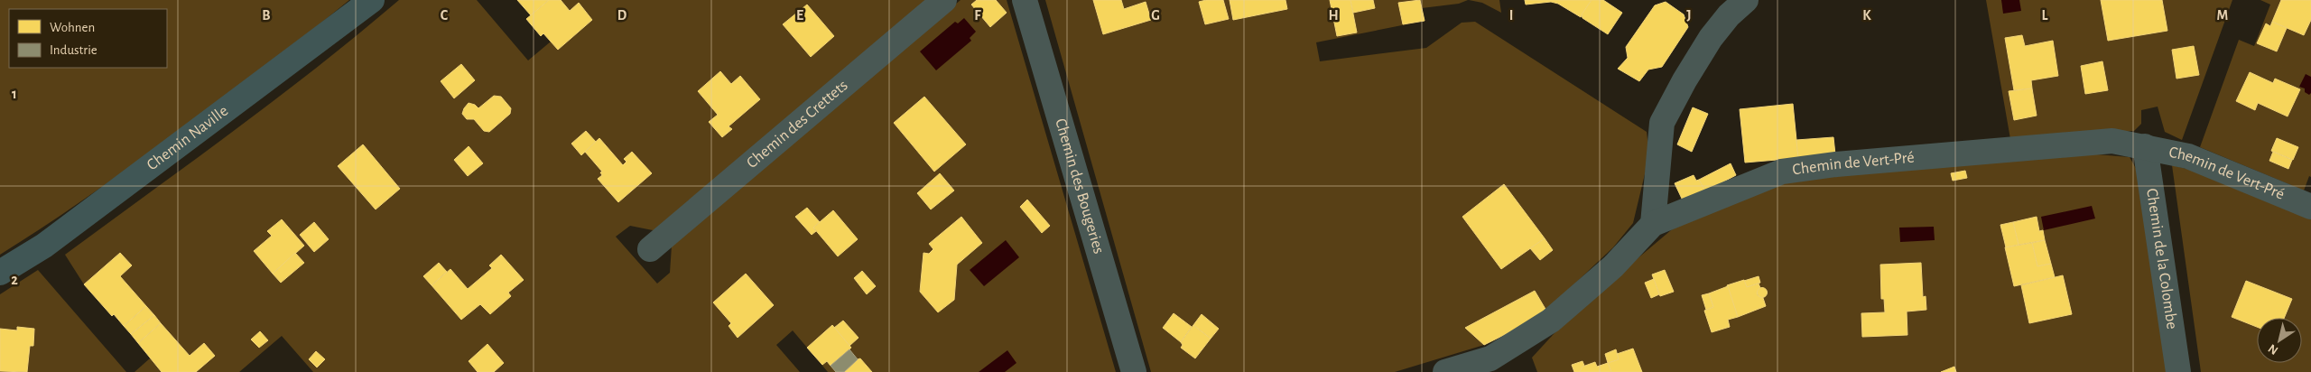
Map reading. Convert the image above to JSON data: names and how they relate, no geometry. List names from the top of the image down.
{
  "streets": {
    "street": [
      "Chemin des Crettets",
      "Chemin Naville",
      "Chemin de Vert-Pré",
      "Chemin des Bougeries",
      "Chemin de la Colombe"
    ]
  },
  "crossings": [
    ["Chemin de Vert-Pré", "Chemin de la Colombe"]
  ],
  "legend": ["Wohnen", "Industrie"],
  "north": "bottom left",
  "grid": {
    "columns": [
      "B",
      "C",
      "D",
      "E",
      "F",
      "G",
      "H",
      "I",
      "J",
      "K",
      "L",
      "M"
    ],
    "rows": ["1", "2"]
  }
}
